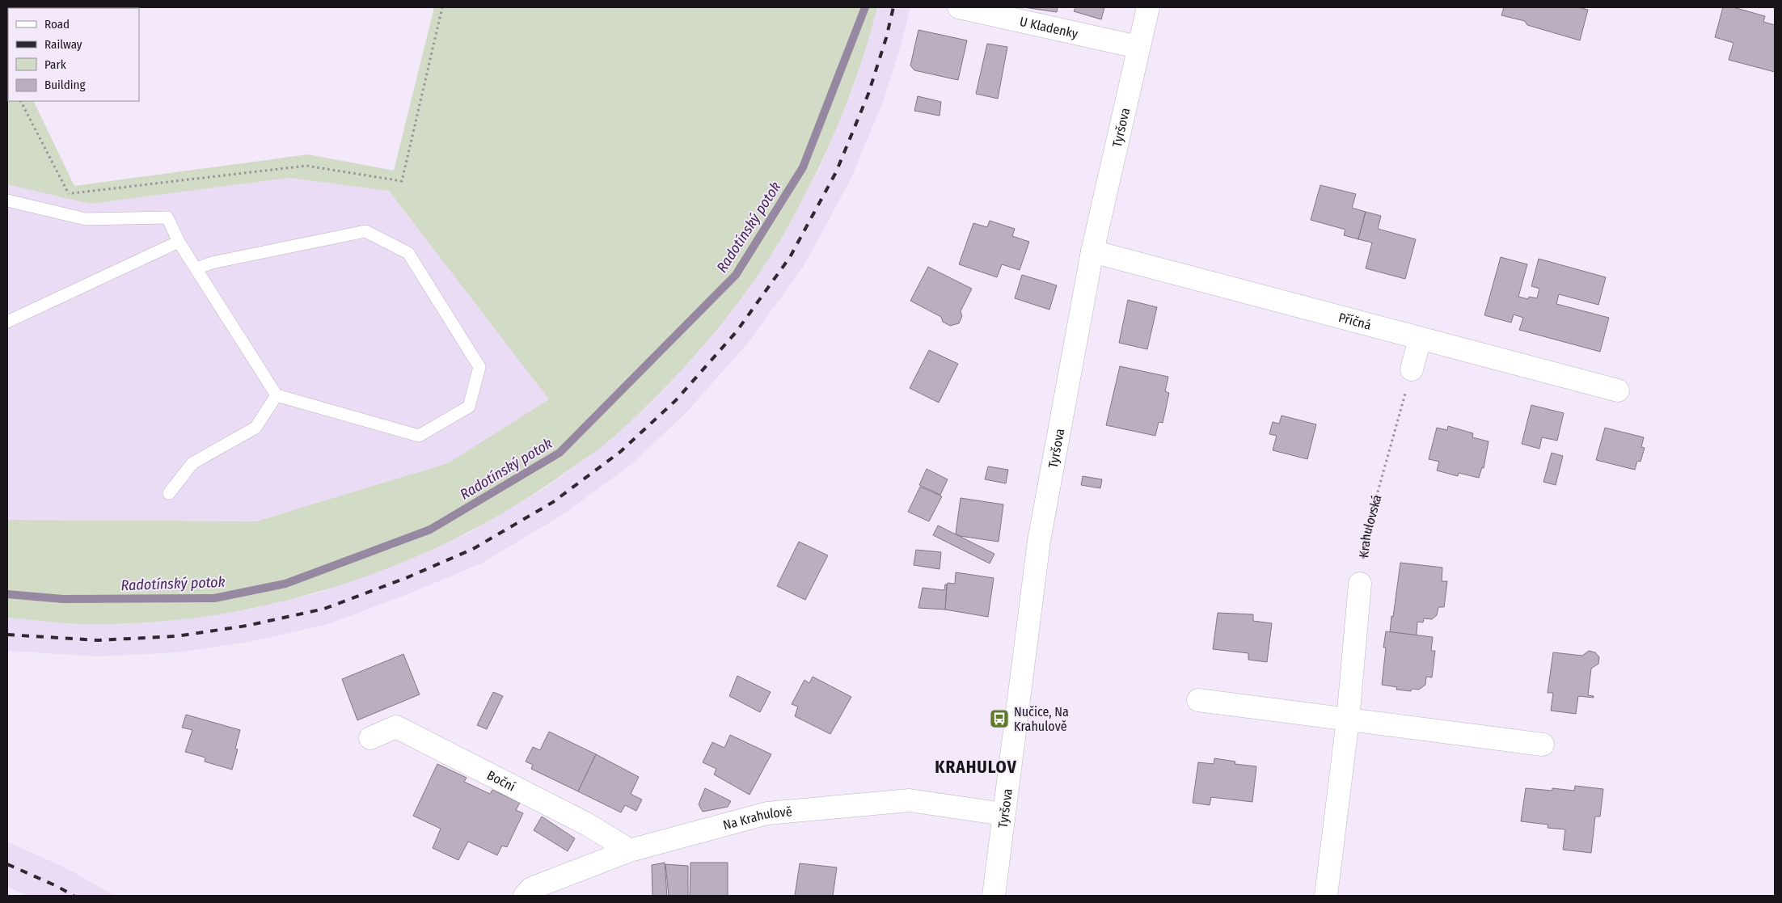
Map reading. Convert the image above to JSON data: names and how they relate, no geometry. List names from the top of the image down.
{
  "streets": {
    "street": [
      "U Kladenky",
      "Tyršova",
      "Příčná",
      "Boční",
      "Na Krahulově"
    ],
    "path": ["Krahulovská"]
  },
  "crossings": [
    ["U Kladenky", "Tyršova"],
    ["Tyršova", "Příčná"],
    ["Tyršova", "Na Krahulově"],
    ["Boční", "Na Krahulově"]
  ],
  "districts": ["KRAHULOV"],
  "water": ["Radotínský potok"],
  "places": {
    "bus stop": ["Nučice, Na Krahulově"]
  },
  "legend": [
    "Road",
    "Railway",
    "Park",
    "Building"
  ]
}
